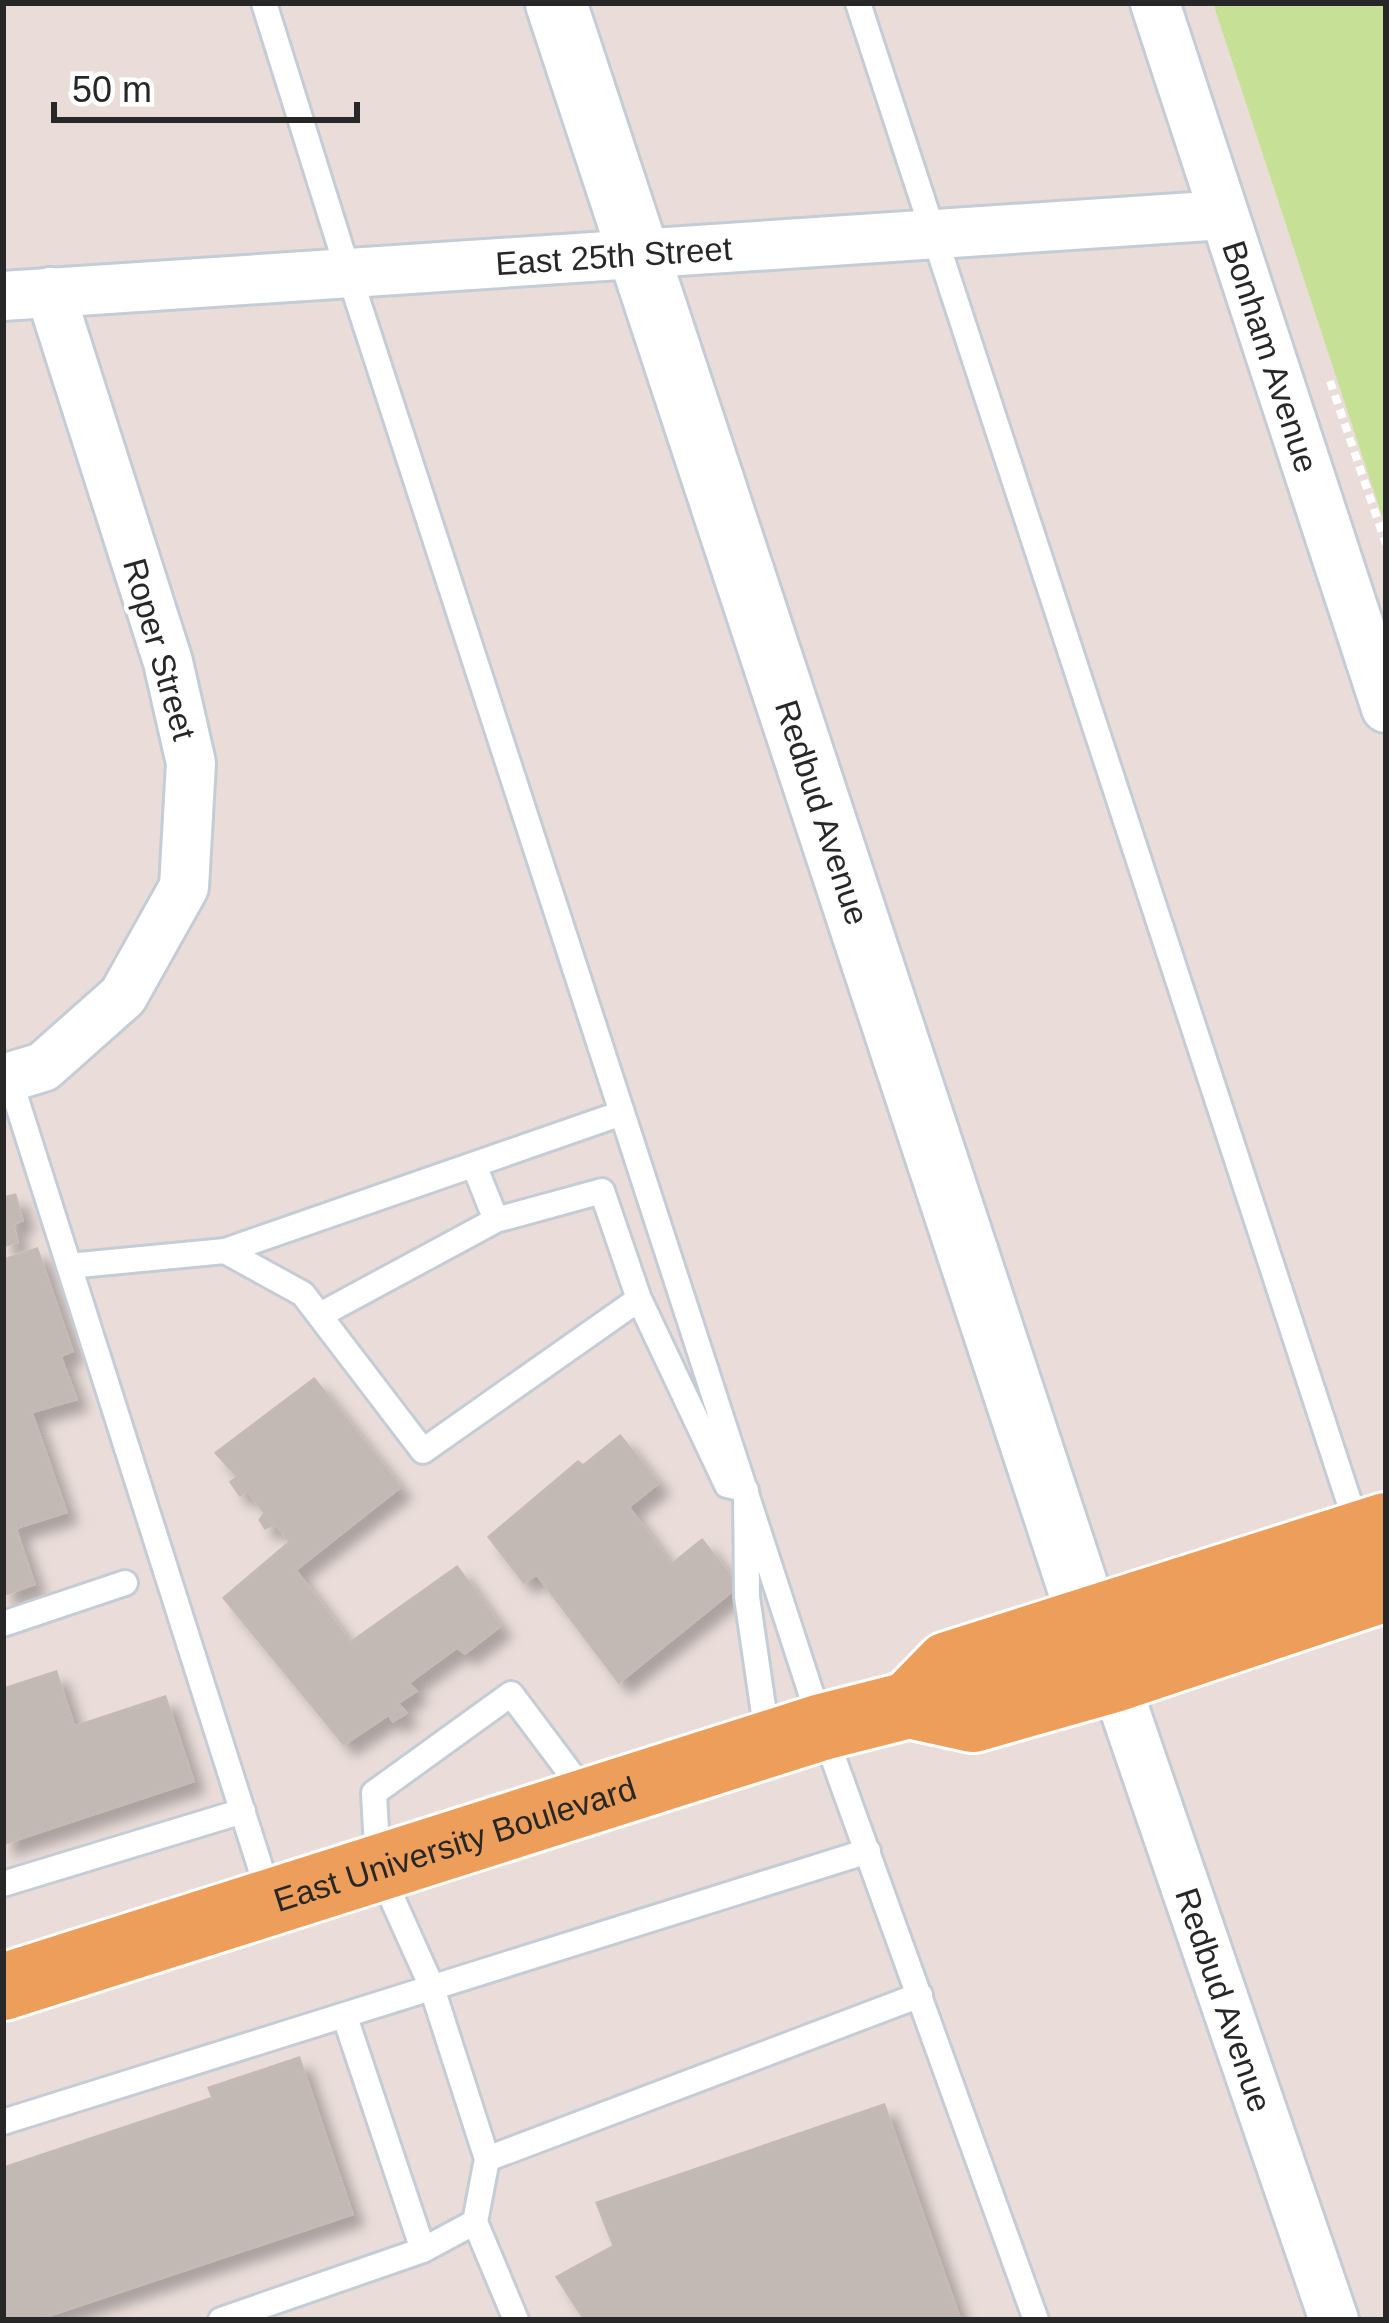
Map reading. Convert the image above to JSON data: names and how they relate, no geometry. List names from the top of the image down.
{
  "streets": {
    "main road": ["East University Boulevard"],
    "street": [
      "East 25th Street",
      "Bonham Avenue",
      "Roper Street",
      "Redbud Avenue"
    ]
  },
  "crossings": [
    ["East 25th Street", "Bonham Avenue"],
    ["East 25th Street", "Roper Street"],
    ["East 25th Street", "Redbud Avenue"],
    ["Redbud Avenue", "East University Boulevard"]
  ],
  "scale_bar": "50 m"
}
